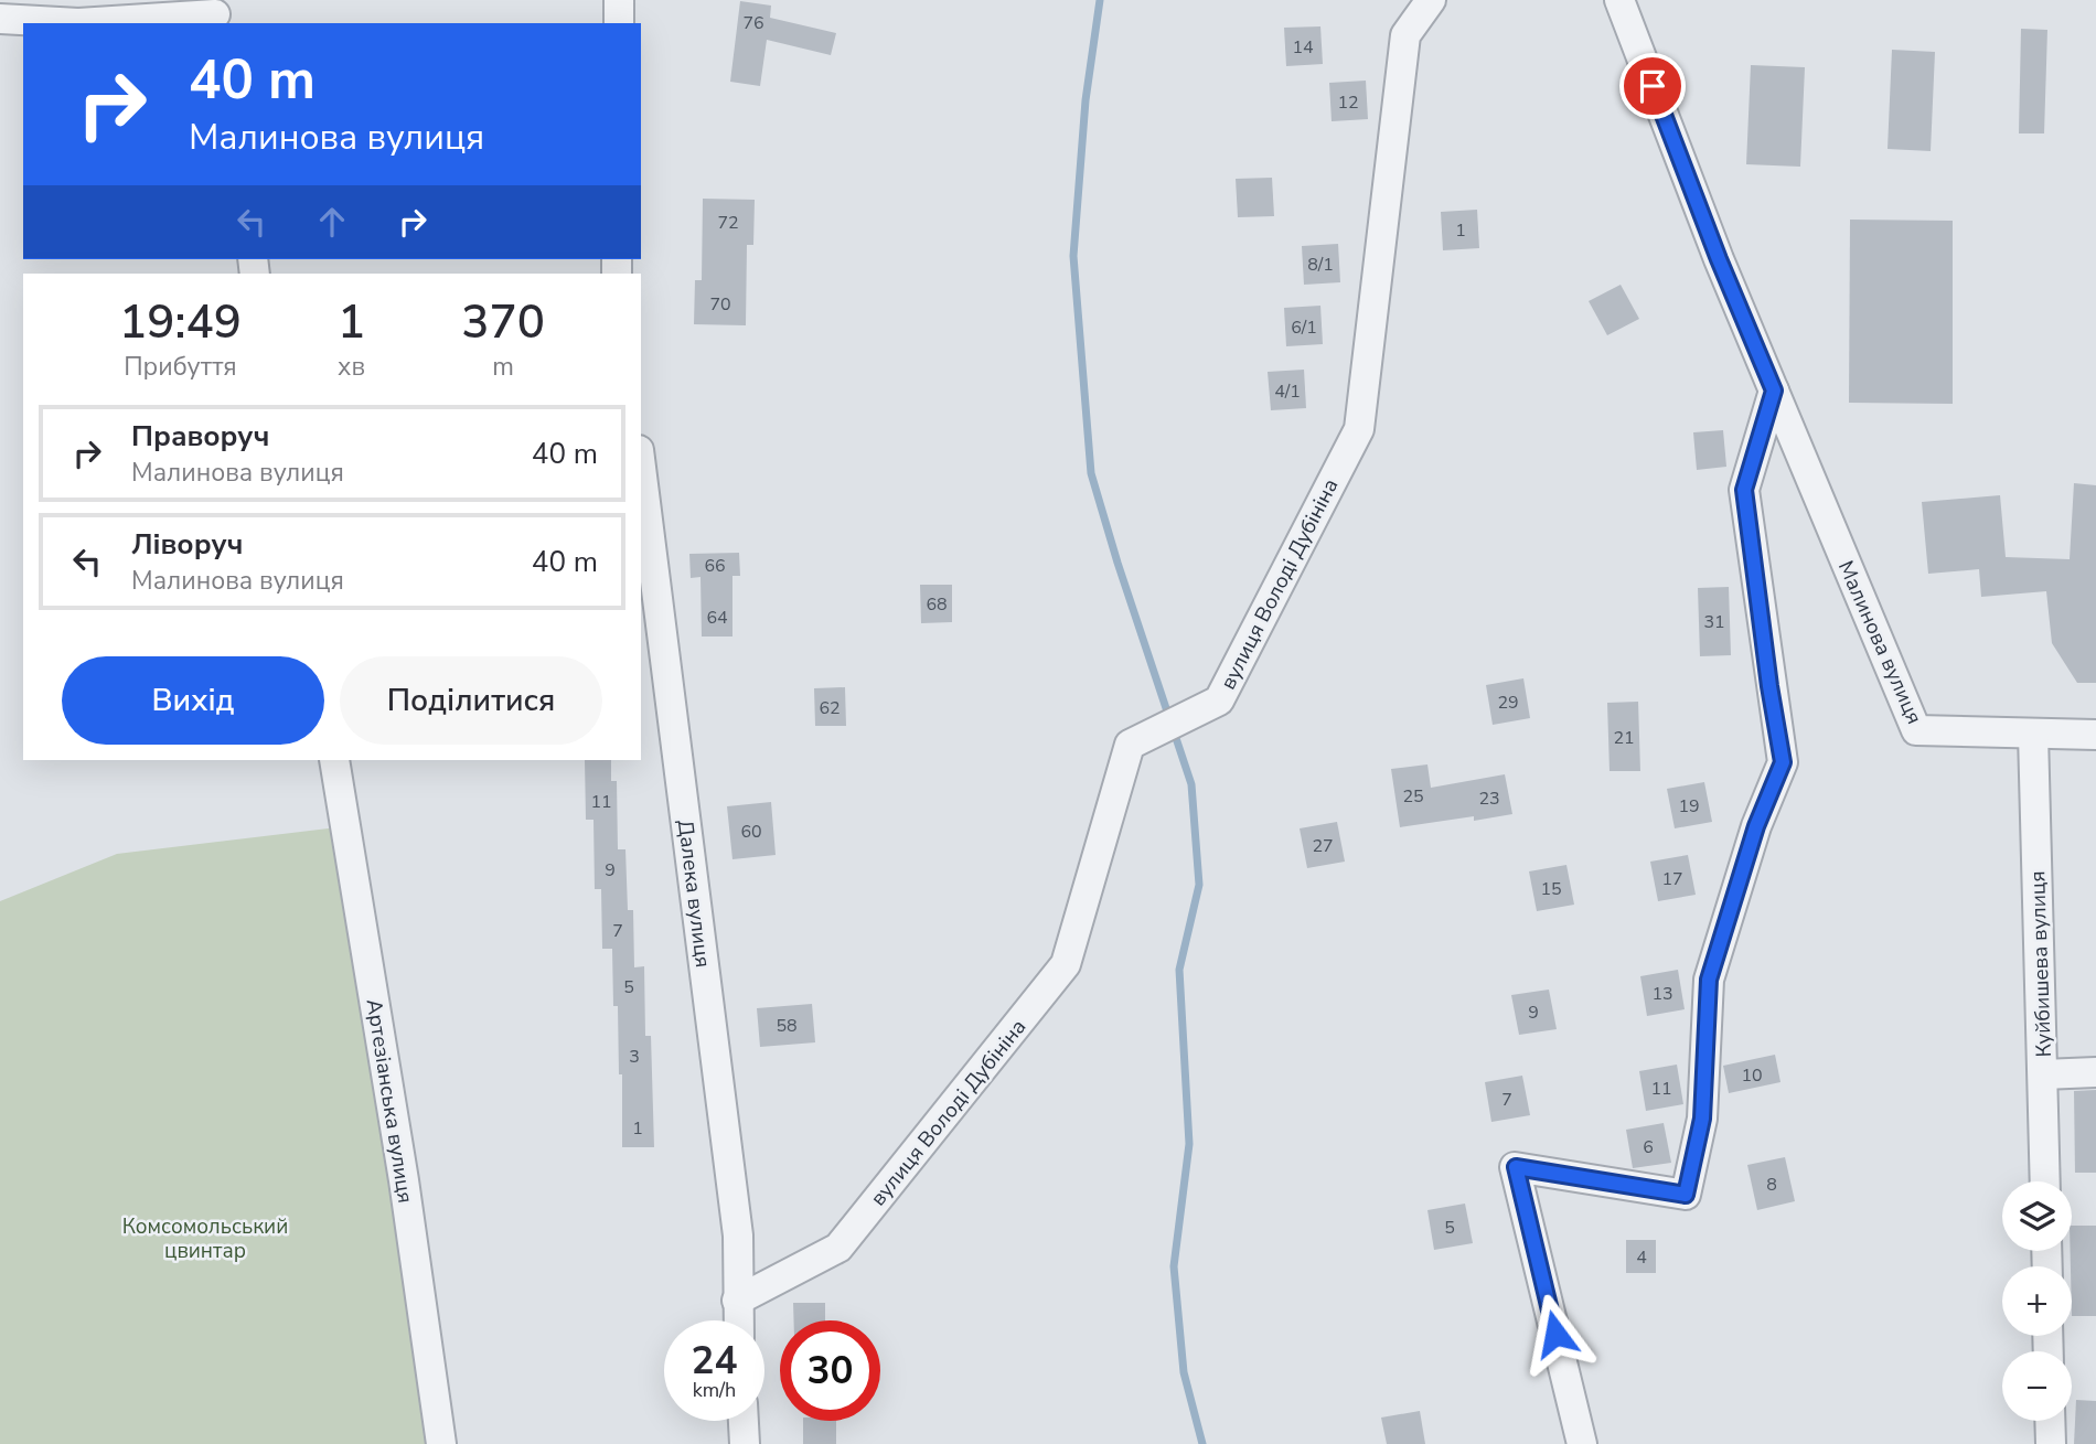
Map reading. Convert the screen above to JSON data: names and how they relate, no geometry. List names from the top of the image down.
{
  "streets": {
    "street": [
      "вулиця Володі Дубініна",
      "Малинова вулиця",
      "Далека вулиця",
      "Куйбишева вулиця",
      "Артезіанська вулиця"
    ]
  },
  "crossings": [
    ["вулиця Володі Дубініна", "Далека вулиця"],
    ["Малинова вулиця", "Куйбишева вулиця"]
  ],
  "parks": ["Комсомольський цвинтар"],
  "house_numbers": [
    "76",
    "14",
    "12",
    "72",
    "1",
    "8/1",
    "70",
    "6/1",
    "4/1",
    "66",
    "68",
    "64",
    "31",
    "29",
    "62",
    "21",
    "25",
    "23",
    "11",
    "19",
    "60",
    "27",
    "9",
    "17",
    "15",
    "7",
    "5",
    "13",
    "9",
    "58",
    "3",
    "10",
    "11",
    "7",
    "1",
    "6",
    "8",
    "5",
    "4"
  ],
  "page": {
    "turn": ["40 m", "Малинова вулиця"],
    "eta": [
      "19:49",
      "Прибуття",
      "1",
      "хв",
      "370",
      "m"
    ],
    "list": [
      {
        "name": "Праворуч",
        "note": "Малинова вулиця",
        "value": "40 m"
      },
      {
        "name": "Ліворуч",
        "note": "Малинова вулиця",
        "value": "40 m"
      }
    ],
    "buttons": ["Вихід", "Поділитися"],
    "map_buttons": ["+", "−"],
    "speed": "24 km/h",
    "limit": "30"
  }
}
